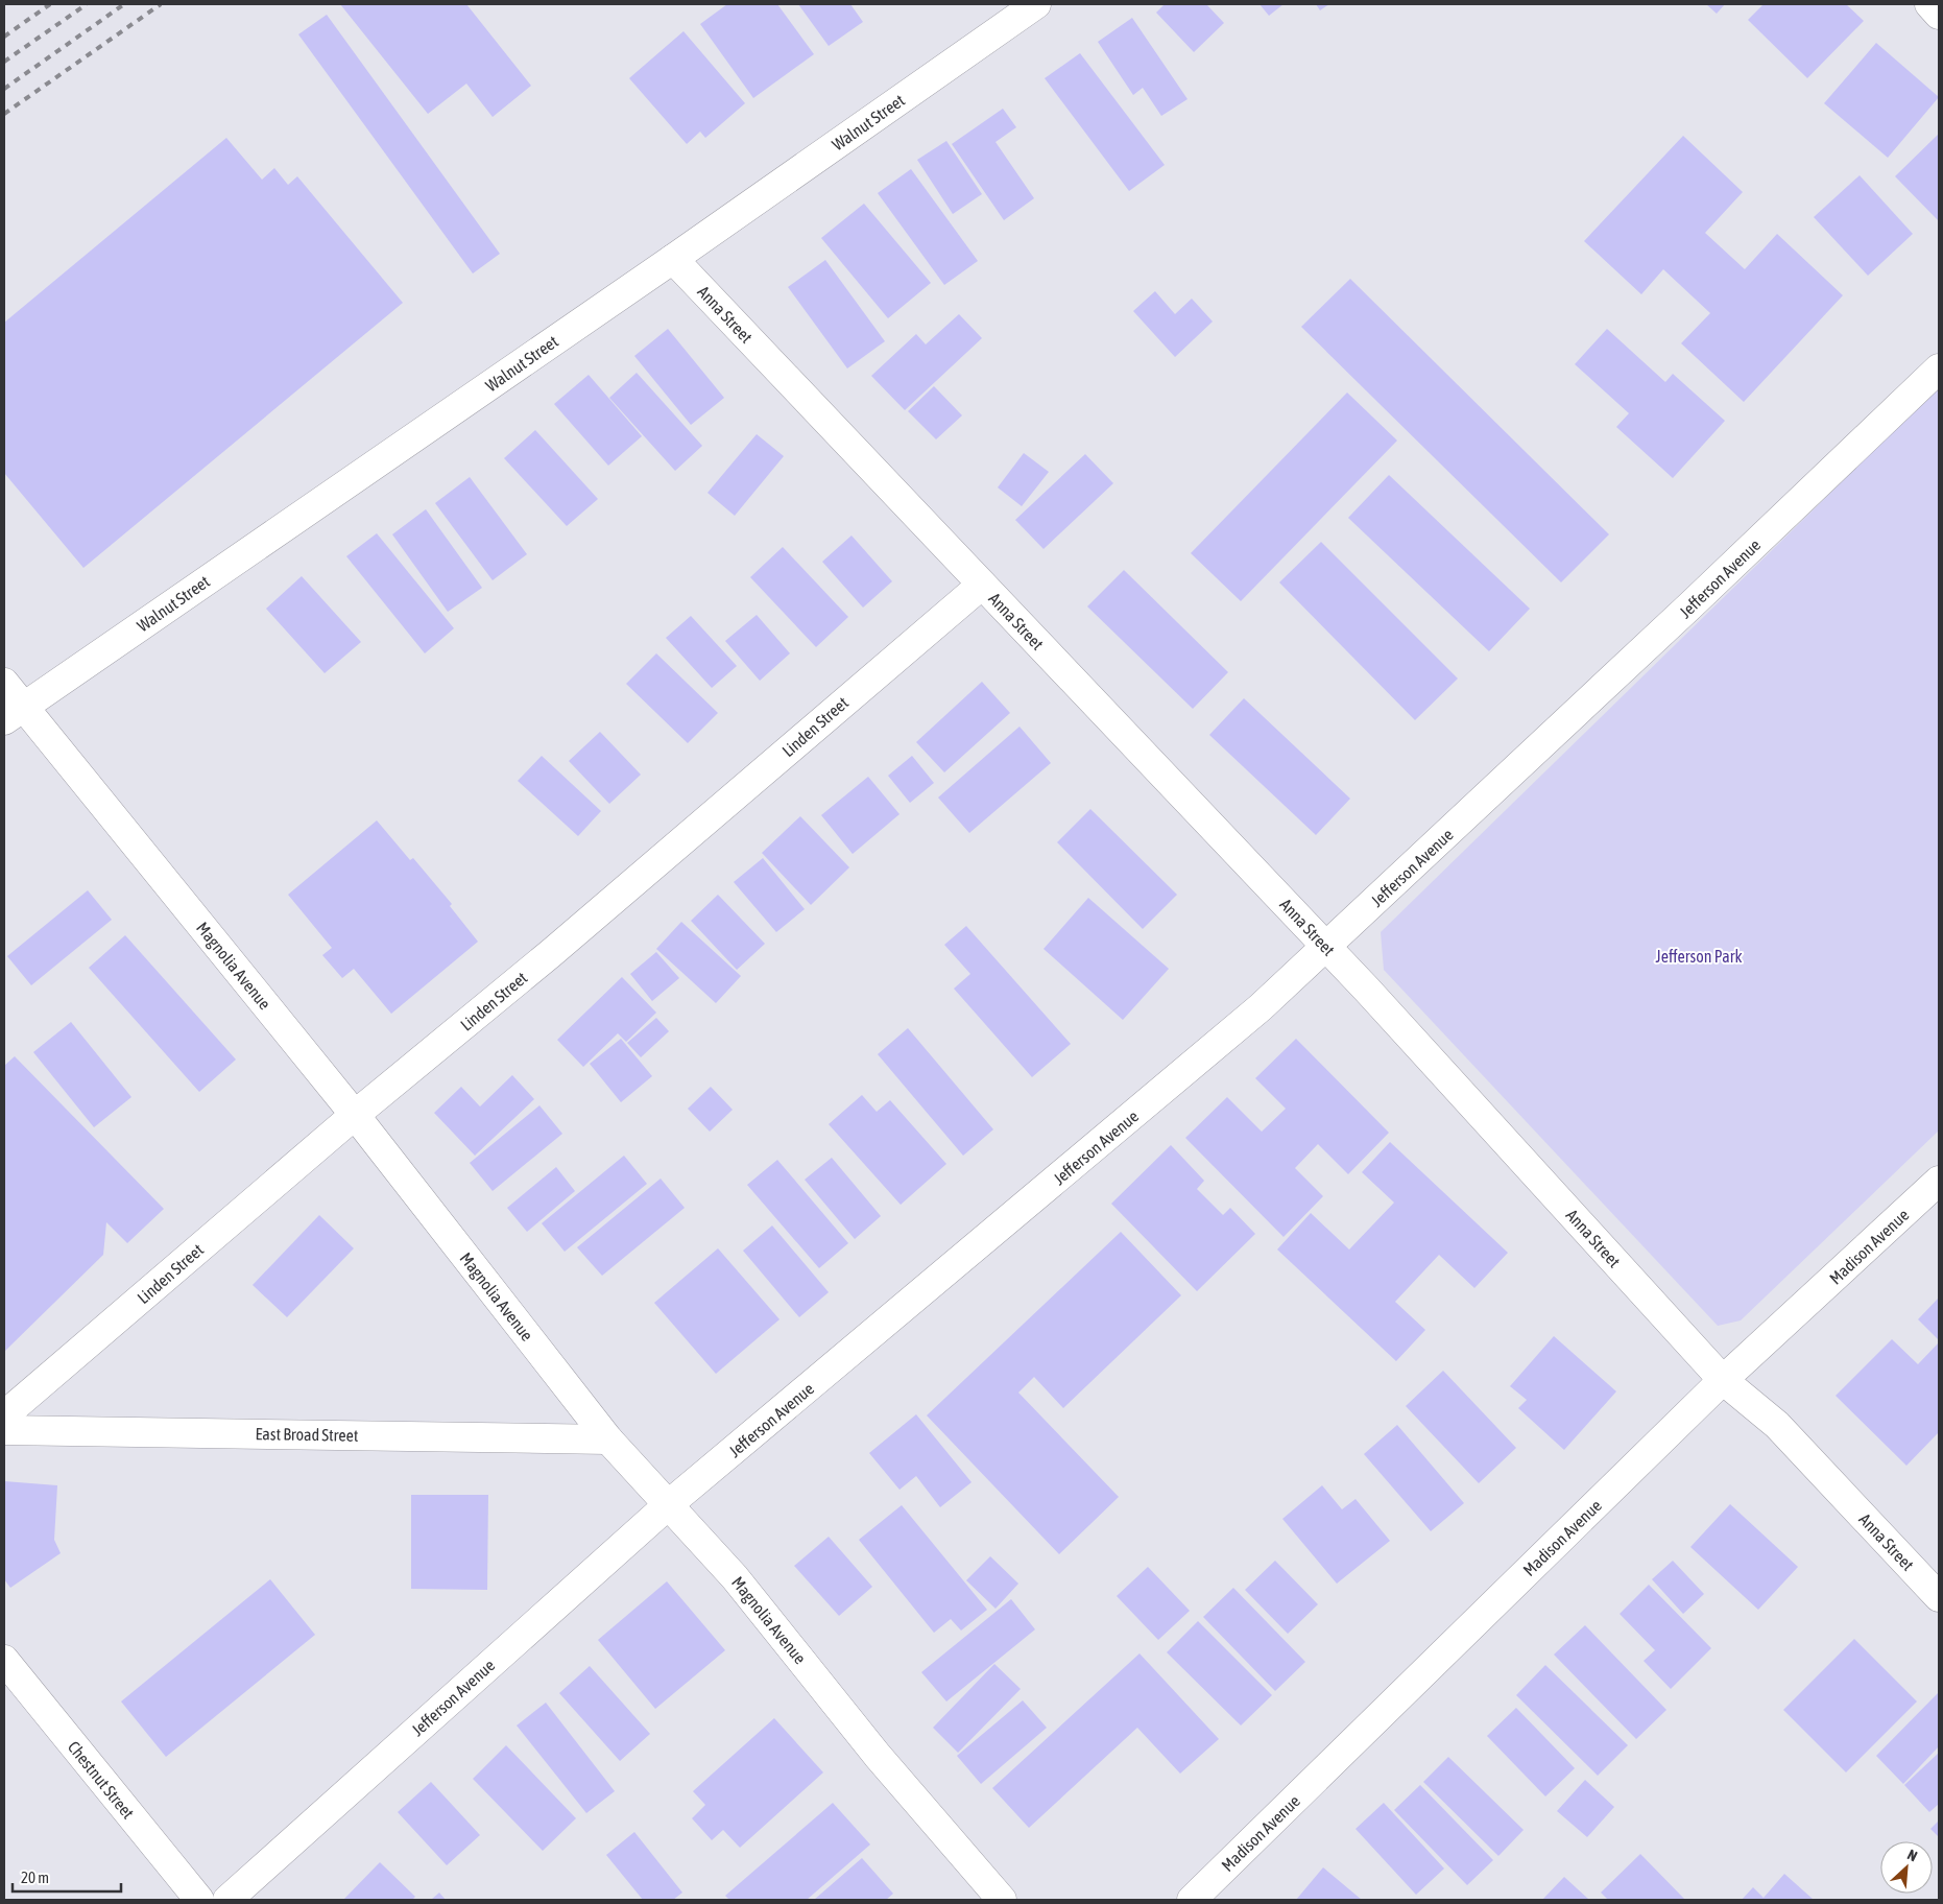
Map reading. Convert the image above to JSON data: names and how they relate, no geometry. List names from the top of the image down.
{
  "streets": {
    "street": [
      "Walnut Street",
      "Anna Street",
      "Jefferson Avenue",
      "Linden Street",
      "Magnolia Avenue",
      "Madison Avenue",
      "East Broad Street",
      "Chestnut Street"
    ]
  },
  "crossings": [
    ["Walnut Street", "Anna Street"],
    ["Walnut Street", "Magnolia Avenue"],
    ["Anna Street", "Jefferson Avenue"],
    ["Anna Street", "Linden Street"],
    ["Anna Street", "Madison Avenue"],
    ["Jefferson Avenue", "Magnolia Avenue"],
    ["Linden Street", "Magnolia Avenue"],
    ["Magnolia Avenue", "East Broad Street"]
  ],
  "parks": ["Jefferson Park"],
  "scale_bar": "20 m",
  "north": "top right"
}
